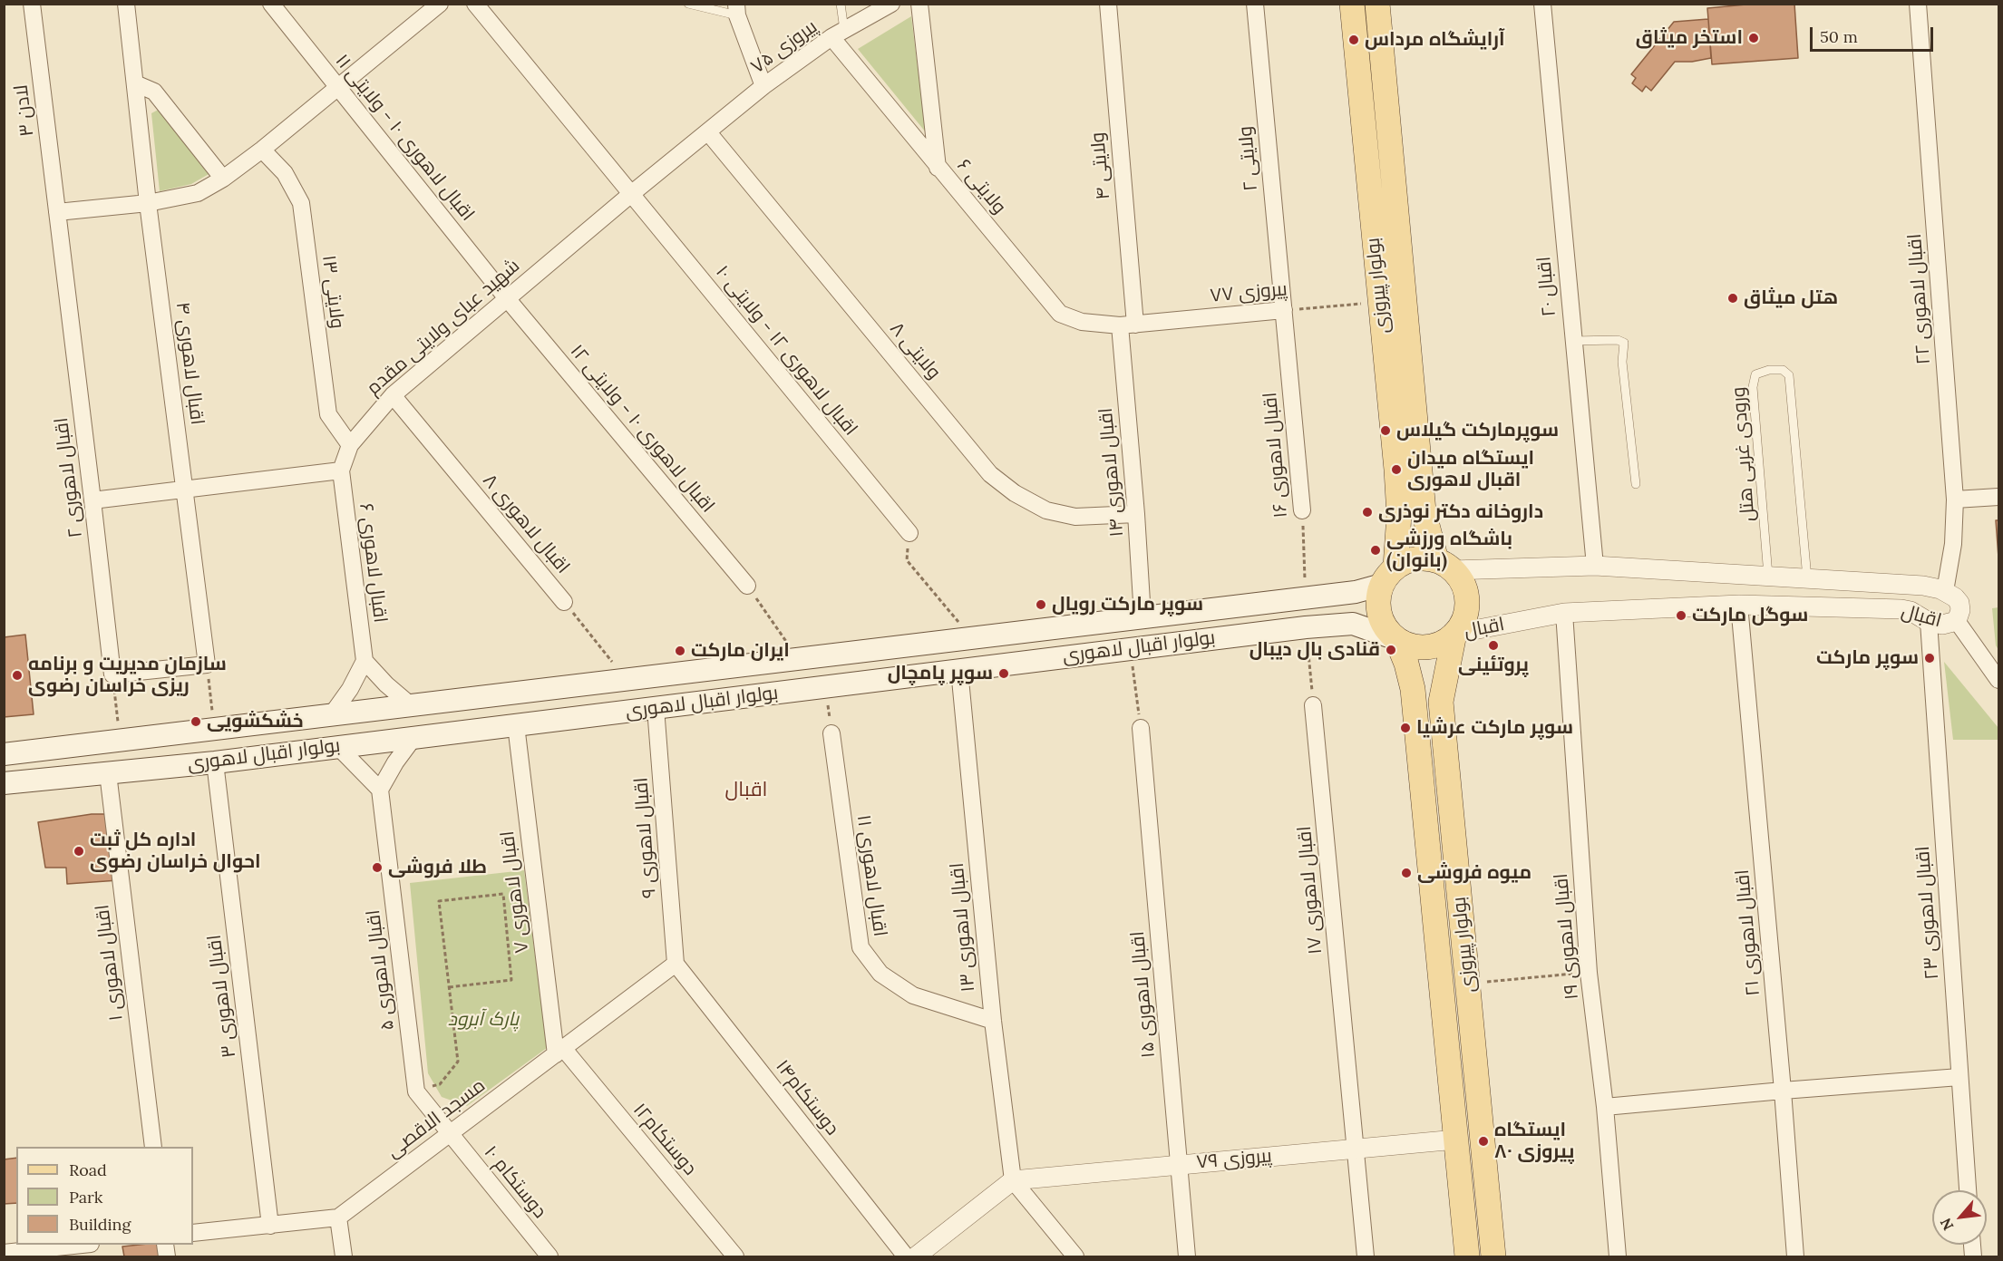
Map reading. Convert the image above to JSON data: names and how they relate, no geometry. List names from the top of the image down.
{
  "streets": {
    "main road": ["بولوار پیروزی", "بولوار اقبال لاهوری"],
    "street": [
      "پیروزی ۷۵",
      "لادن ۳",
      "اقبال لاهوری ۱۰ - ولایتی ۱۱",
      "ولایتی ۲",
      "ولایتی ۴",
      "ولایتی ۶",
      "اقبال ۲۰",
      "ولایتی ۱۳",
      "پیروزی ۷۷",
      "اقبال لاهوری ۲۲",
      "شهید عبای ولایتی مقدم",
      "اقبال لاهوری ۱۲ - ولایتی ۱۰",
      "ولایتی ۸",
      "اقبال لاهوری ۴",
      "اقبال لاهوری ۱۰ - ولایتی ۱۲",
      "اقبال لاهوری ۱۶",
      "اقبال لاهوری ۱۴",
      "اقبال لاهوری ۲",
      "اقبال لاهوری ۸",
      "اقبال لاهوری ۶",
      "اقبال",
      "اقبال لاهوری ۹",
      "اقبال لاهوری ۱۱",
      "اقبال لاهوری ۱۷",
      "اقبال لاهوری ۷",
      "اقبال لاهوری ۲۳",
      "اقبال لاهوری ۱۳",
      "اقبال لاهوری ۲۱",
      "اقبال لاهوری ۱۹",
      "اقبال لاهوری ۱",
      "اقبال لاهوری ۵",
      "اقبال لاهوری ۱۵",
      "اقبال لاهوری ۳",
      "دوستکام۱۴",
      "مسجد الاقصی",
      "دوستکام۱۲",
      "پیروزی ۷۹",
      "دوستکام ۱۰"
    ],
    "lane": ["ورودی غربی هتل"]
  },
  "crossings": [
    ["پیروزی ۷۵", "ولایتی ۶"],
    ["پیروزی ۷۵", "شهید عبای ولایتی مقدم"],
    ["پیروزی ۷۵", "ولایتی ۸"],
    ["لادن ۳", "اقبال لاهوری ۲"],
    ["اقبال لاهوری ۱۰ - ولایتی ۱۱", "شهید عبای ولایتی مقدم"],
    ["اقبال لاهوری ۱۰ - ولایتی ۱۱", "اقبال لاهوری ۱۰ - ولایتی ۱۲"],
    ["ولایتی ۲", "پیروزی ۷۷"],
    ["ولایتی ۲", "اقبال لاهوری ۱۶"],
    ["ولایتی ۴", "ولایتی ۶"],
    ["ولایتی ۴", "پیروزی ۷۷"],
    ["ولایتی ۴", "اقبال لاهوری ۱۴"],
    ["ولایتی ۶", "پیروزی ۷۷"],
    ["ولایتی ۶", "اقبال لاهوری ۱۴"],
    ["بولوار پیروزی", "پیروزی ۷۷"],
    ["بولوار پیروزی", "اقبال"],
    ["بولوار پیروزی", "بولوار اقبال لاهوری"],
    ["بولوار پیروزی", "پیروزی ۷۹"],
    ["اقبال ۲۰", "اقبال"],
    ["ولایتی ۱۳", "شهید عبای ولایتی مقدم"],
    ["پیروزی ۷۷", "اقبال لاهوری ۱۶"],
    ["پیروزی ۷۷", "اقبال لاهوری ۱۴"],
    ["اقبال لاهوری ۲۲", "اقبال"],
    ["شهید عبای ولایتی مقدم", "اقبال لاهوری ۱۲ - ولایتی ۱۰"],
    ["شهید عبای ولایتی مقدم", "ولایتی ۸"],
    ["شهید عبای ولایتی مقدم", "اقبال لاهوری ۱۰ - ولایتی ۱۲"],
    ["شهید عبای ولایتی مقدم", "اقبال لاهوری ۸"],
    ["شهید عبای ولایتی مقدم", "اقبال لاهوری ۶"],
    ["ولایتی ۸", "اقبال لاهوری ۱۴"],
    ["ورودی غربی هتل", "اقبال"],
    ["اقبال لاهوری ۱۶", "بولوار اقبال لاهوری"],
    ["اقبال لاهوری ۱۴", "بولوار اقبال لاهوری"],
    ["اقبال لاهوری ۸", "بولوار اقبال لاهوری"],
    ["اقبال", "بولوار اقبال لاهوری"],
    ["اقبال", "اقبال لاهوری ۲۳"],
    ["اقبال", "اقبال لاهوری ۲۱"],
    ["اقبال", "اقبال لاهوری ۱۹"],
    ["بولوار اقبال لاهوری", "اقبال لاهوری ۹"],
    ["بولوار اقبال لاهوری", "اقبال لاهوری ۷"],
    ["بولوار اقبال لاهوری", "اقبال لاهوری ۱۳"],
    ["بولوار اقبال لاهوری", "اقبال لاهوری ۱"],
    ["بولوار اقبال لاهوری", "اقبال لاهوری ۳"],
    ["اقبال لاهوری ۹", "دوستکام۱۴"],
    ["اقبال لاهوری ۹", "مسجد الاقصی"],
    ["اقبال لاهوری ۱۱", "اقبال لاهوری ۱۳"],
    ["اقبال لاهوری ۱۷", "پیروزی ۷۹"],
    ["اقبال لاهوری ۷", "مسجد الاقصی"],
    ["اقبال لاهوری ۷", "دوستکام۱۲"],
    ["اقبال لاهوری ۱۳", "پیروزی ۷۹"],
    ["اقبال لاهوری ۱۵", "پیروزی ۷۹"],
    ["دوستکام۱۴", "مسجد الاقصی"],
    ["مسجد الاقصی", "دوستکام۱۲"],
    ["مسجد الاقصی", "دوستکام ۱۰"]
  ],
  "districts": ["اقبال"],
  "parks": ["پارک آبرود"],
  "places": [
    "استخر میثاق",
    "آرایشگاه مرداس",
    "هتل میثاق",
    "سوپرمارکت گیلاس",
    "ایستگاه میدان اقبال لاهوری",
    "داروخانه دکتر نوذری",
    "باشگاه ورزشی (بانوان)",
    "سوپر مارکت رویال",
    "سوگل مارکت",
    "پروتئینی",
    "قنادی بال دیبال",
    "ایران مارکت",
    "سوپر مارکت",
    "سوپر‌ پامچال",
    "سازمان مدیریت و برنامه ریزی خراسان رضوی",
    "خشکشویی",
    "سوپر مارکت عرشیا",
    "اداره کل ثبت احوال خراسان رضوی",
    "طلا فروشی",
    "میوه فروشی",
    "ایستگاه پیروزی ۸۰"
  ],
  "legend": ["Road", "Park", "Building"],
  "scale_bar": "50 m",
  "north": "bottom left"
}
